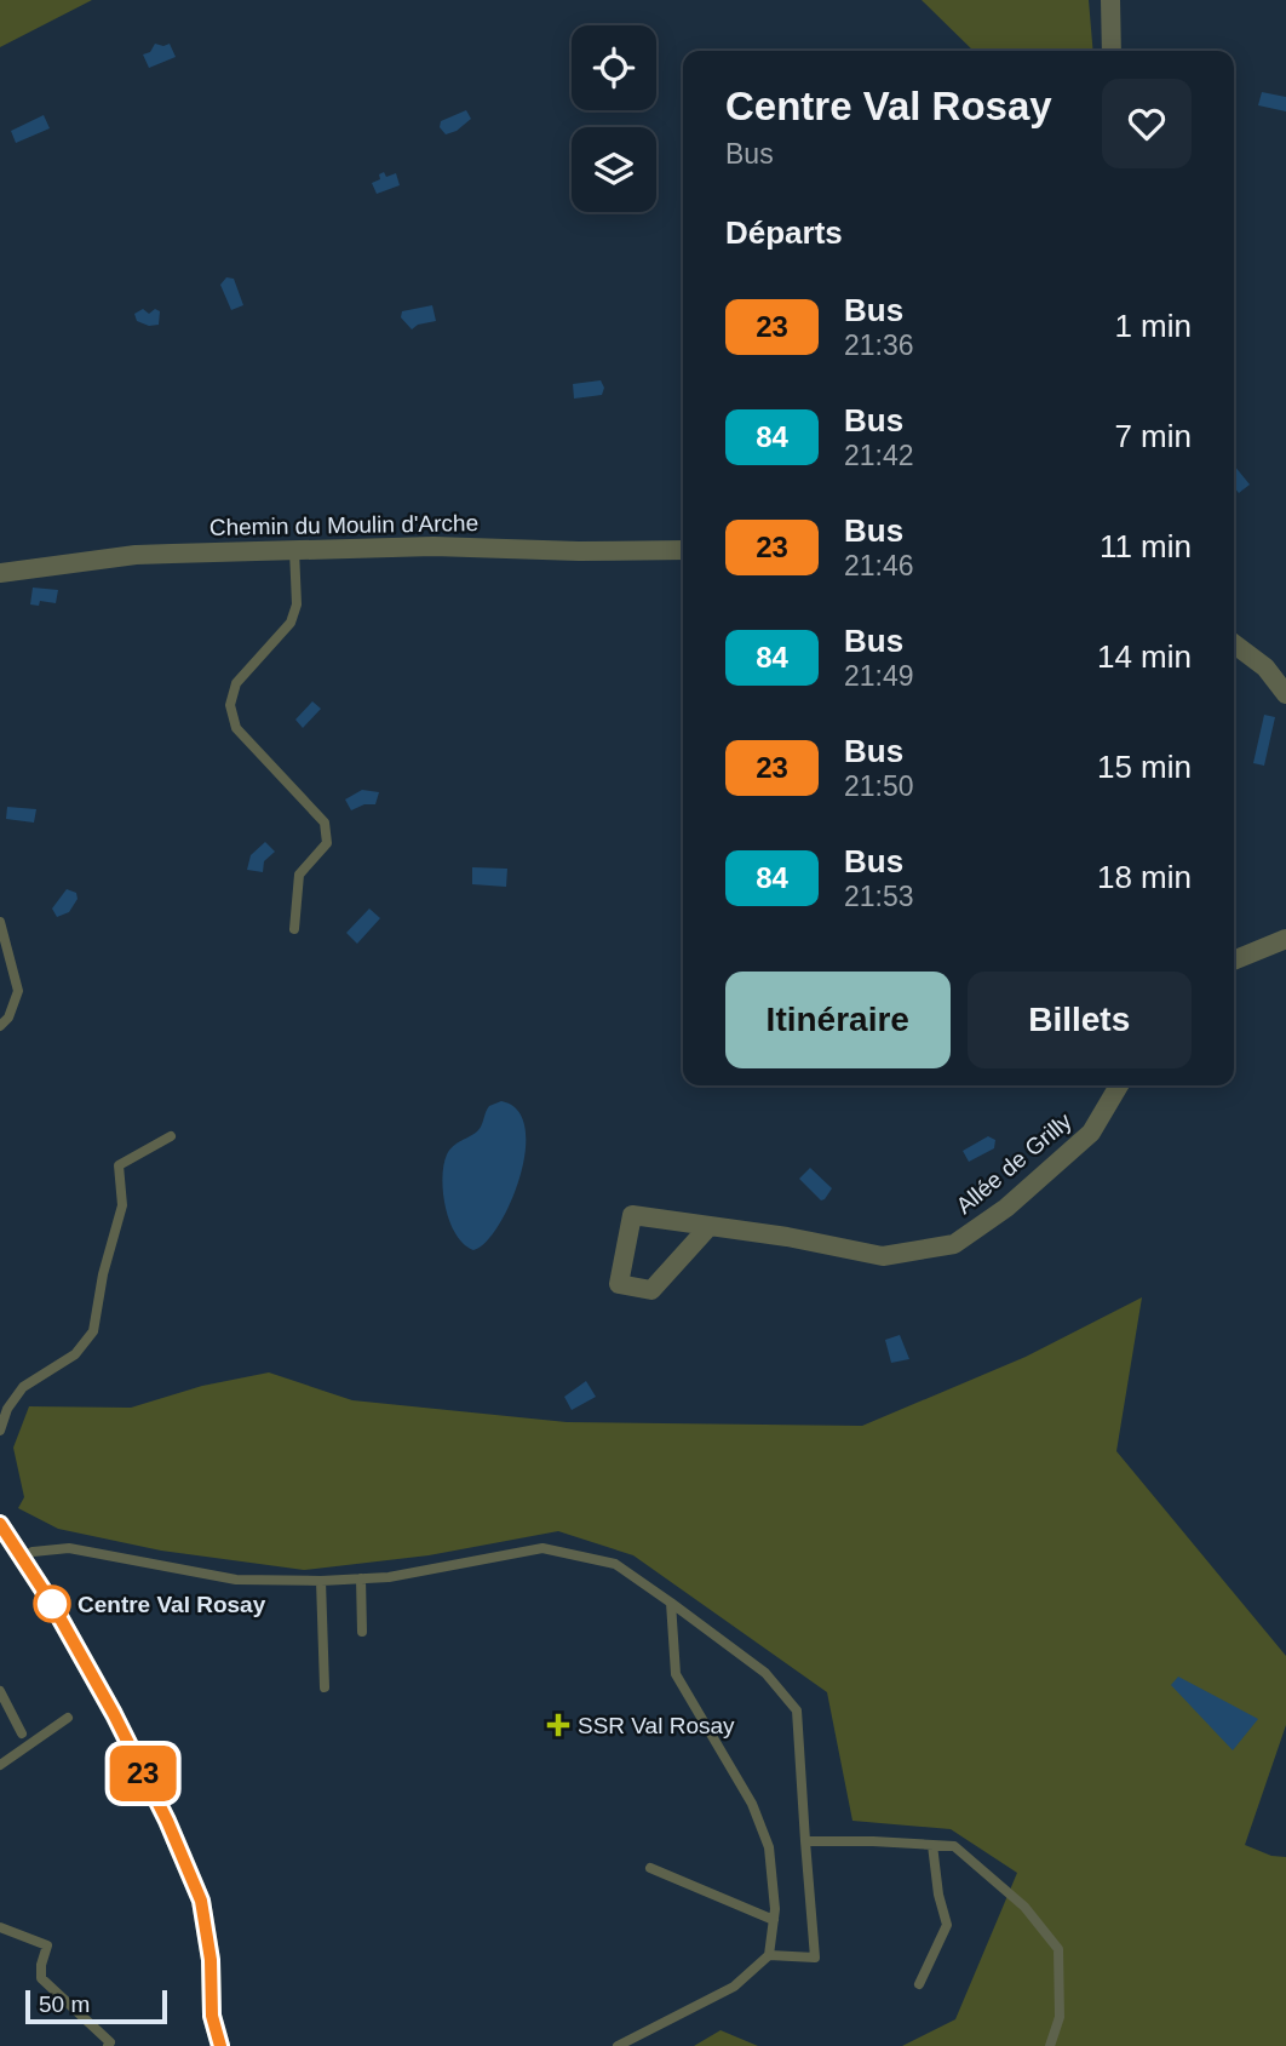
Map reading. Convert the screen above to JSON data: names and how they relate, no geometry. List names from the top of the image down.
{
  "streets": {
    "street": ["Chemin du Moulin d'Arche", "Allée de Grilly"]
  },
  "places": {
    "other": ["Centre Val Rosay"],
    "health": ["SSR Val Rosay"]
  },
  "lines": ["bus line 23"],
  "scale_bar": "50 m",
  "page": {
    "on_map": "23",
    "heading": [
      ["Centre Val Rosay", "Bus"],
      "Départs"
    ],
    "list": [
      {
        "mark": "23",
        "name": "Bus",
        "note": "21:36",
        "value": "1 min"
      },
      {
        "mark": "84",
        "name": "Bus",
        "note": "21:42",
        "value": "7 min"
      },
      {
        "mark": "23",
        "name": "Bus",
        "note": "21:46",
        "value": "11 min"
      },
      {
        "mark": "84",
        "name": "Bus",
        "note": "21:49",
        "value": "14 min"
      },
      {
        "mark": "23",
        "name": "Bus",
        "note": "21:50",
        "value": "15 min"
      },
      {
        "mark": "84",
        "name": "Bus",
        "note": "21:53",
        "value": "18 min"
      }
    ],
    "buttons": ["Itinéraire", "Billets"],
    "scale": "50 m"
  }
}
